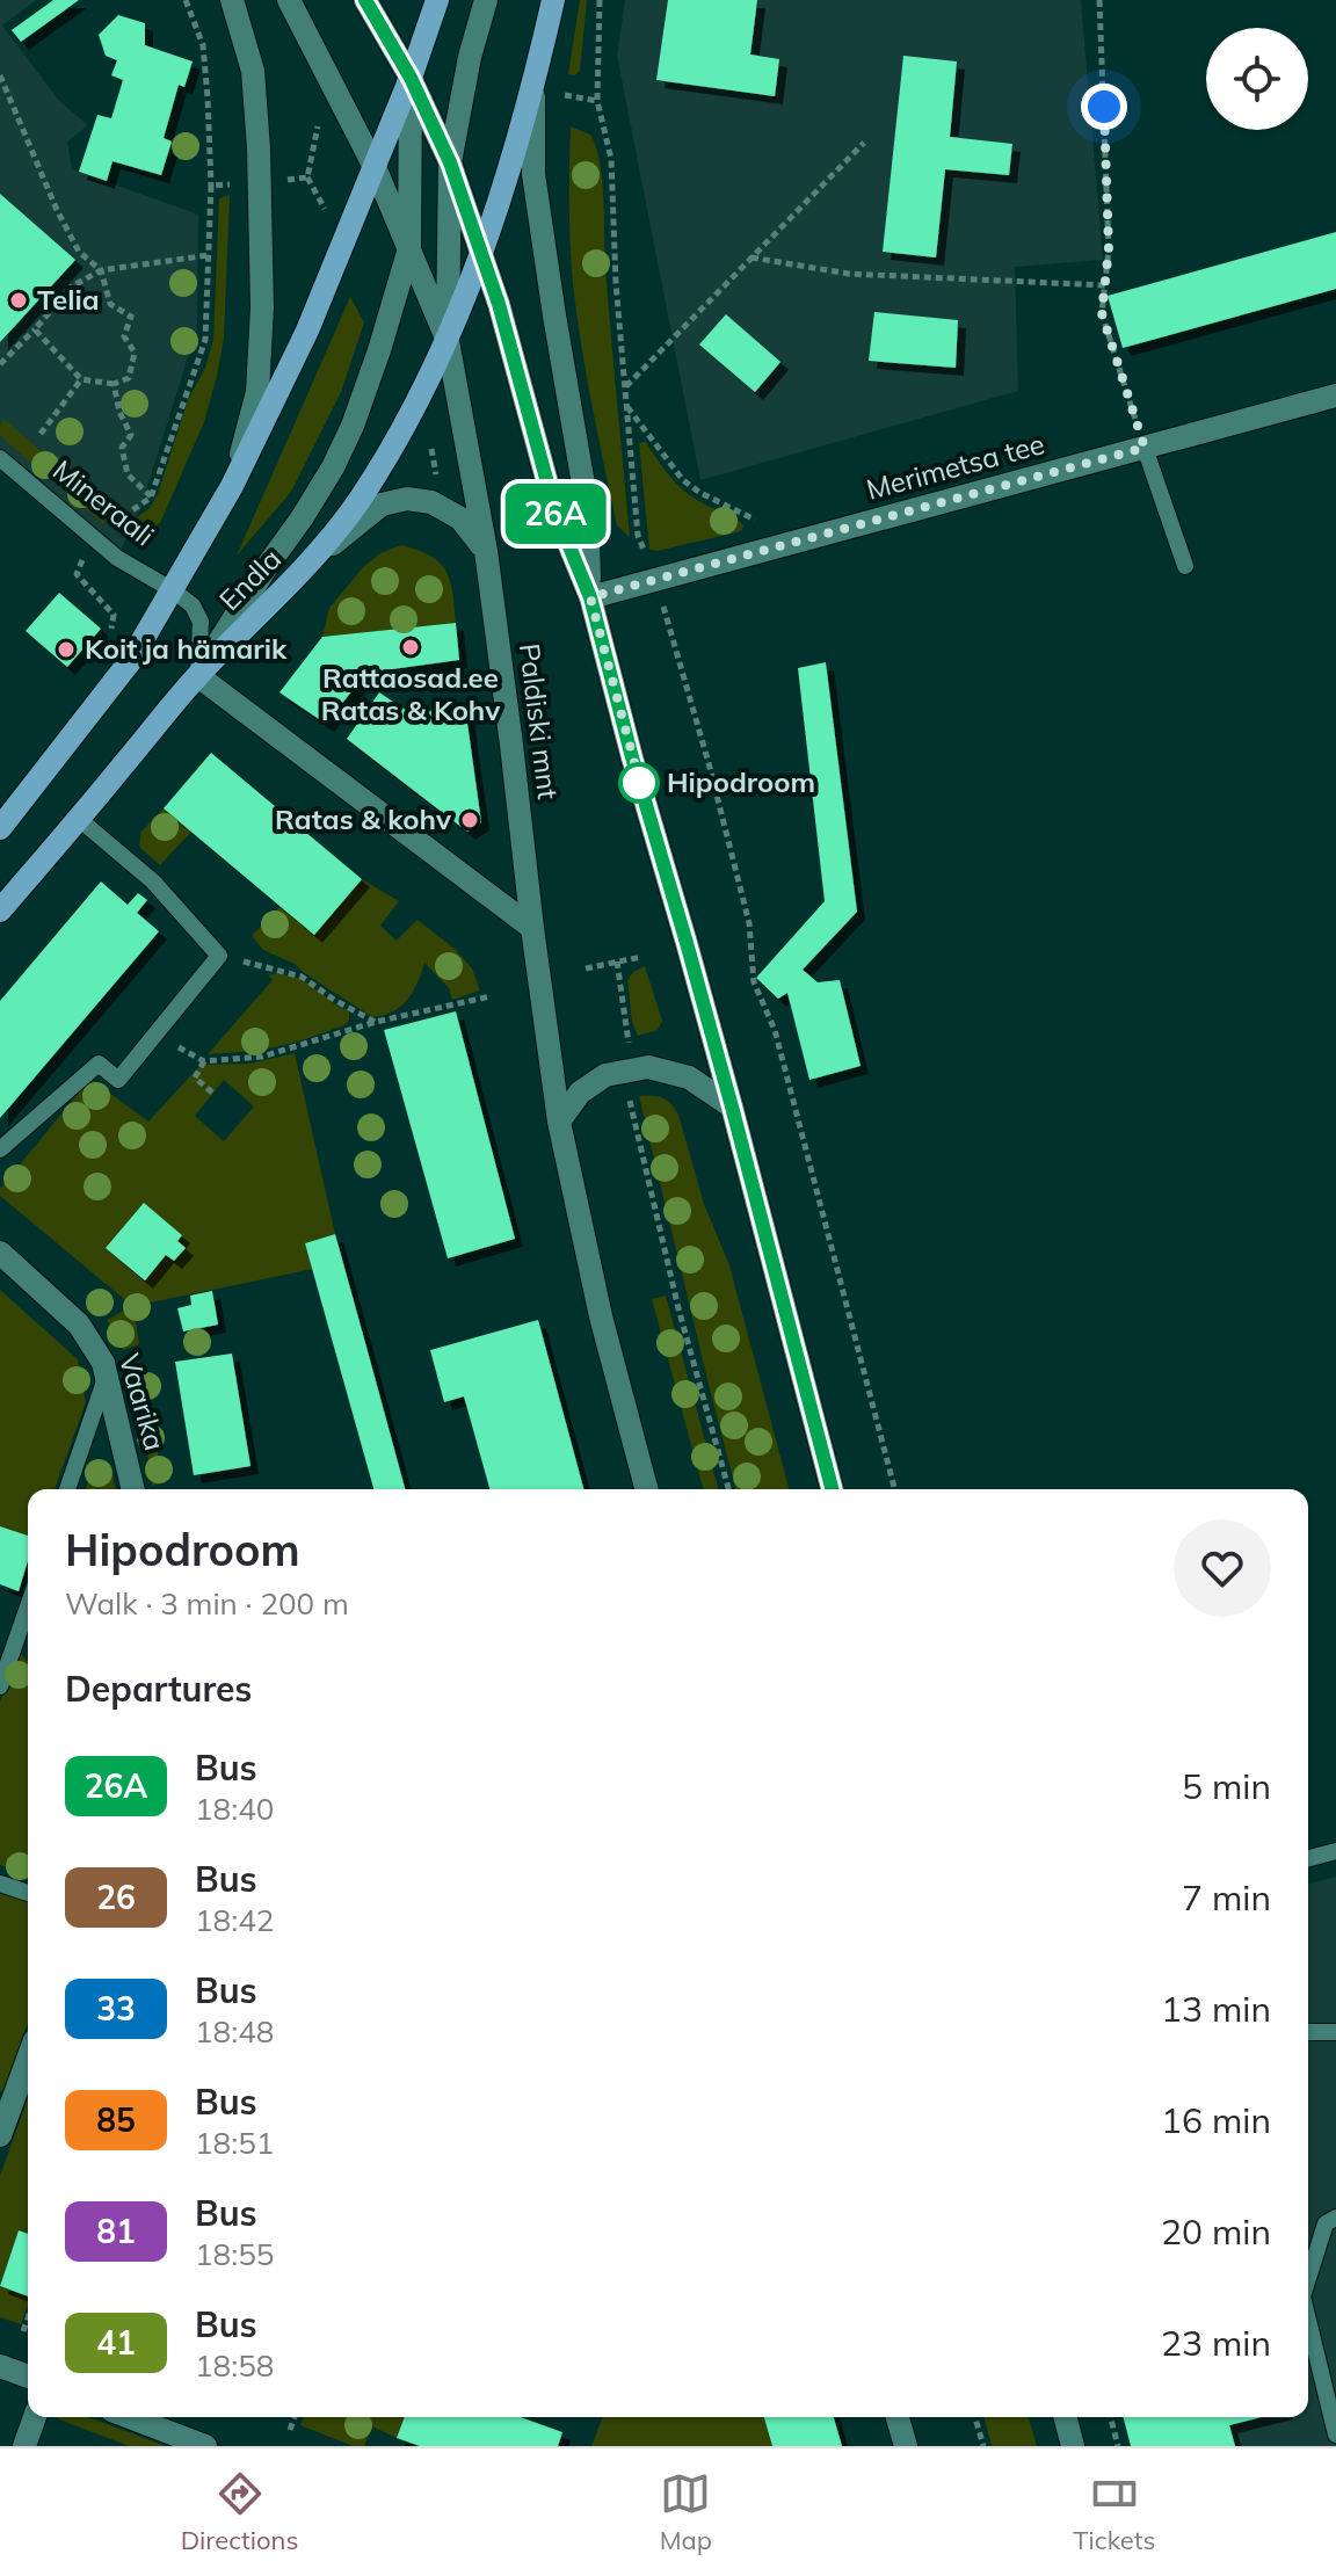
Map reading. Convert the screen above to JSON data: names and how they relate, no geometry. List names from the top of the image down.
{
  "streets": {
    "main road": [
      "Merimetsa tee",
      "Endla",
      "Paldiski mnt",
      "Vaarika"
    ],
    "lane": ["Mineraali"]
  },
  "crossings": [
    ["Mineraali", "Endla"],
    ["Endla", "Paldiski mnt"]
  ],
  "places": [
    "Telia",
    "Rattaosad.ee Ratas & Kohv",
    "Koit ja hämarik",
    "Hipodroom",
    "Ratas & kohv"
  ],
  "lines": ["bus line 26A"],
  "page": {
    "on_map": "26A",
    "heading": [
      ["Hipodroom", "Walk · 3 min · 200 m"],
      "Departures"
    ],
    "list": [
      {
        "mark": "26A",
        "name": "Bus",
        "note": "18:40",
        "value": "5 min"
      },
      {
        "mark": "26",
        "name": "Bus",
        "note": "18:42",
        "value": "7 min"
      },
      {
        "mark": "33",
        "name": "Bus",
        "note": "18:48",
        "value": "13 min"
      },
      {
        "mark": "85",
        "name": "Bus",
        "note": "18:51",
        "value": "16 min"
      },
      {
        "mark": "81",
        "name": "Bus",
        "note": "18:55",
        "value": "20 min"
      },
      {
        "mark": "41",
        "name": "Bus",
        "note": "18:58",
        "value": "23 min"
      }
    ],
    "tabs": ["Directions", "Map", "Tickets"]
  }
}
